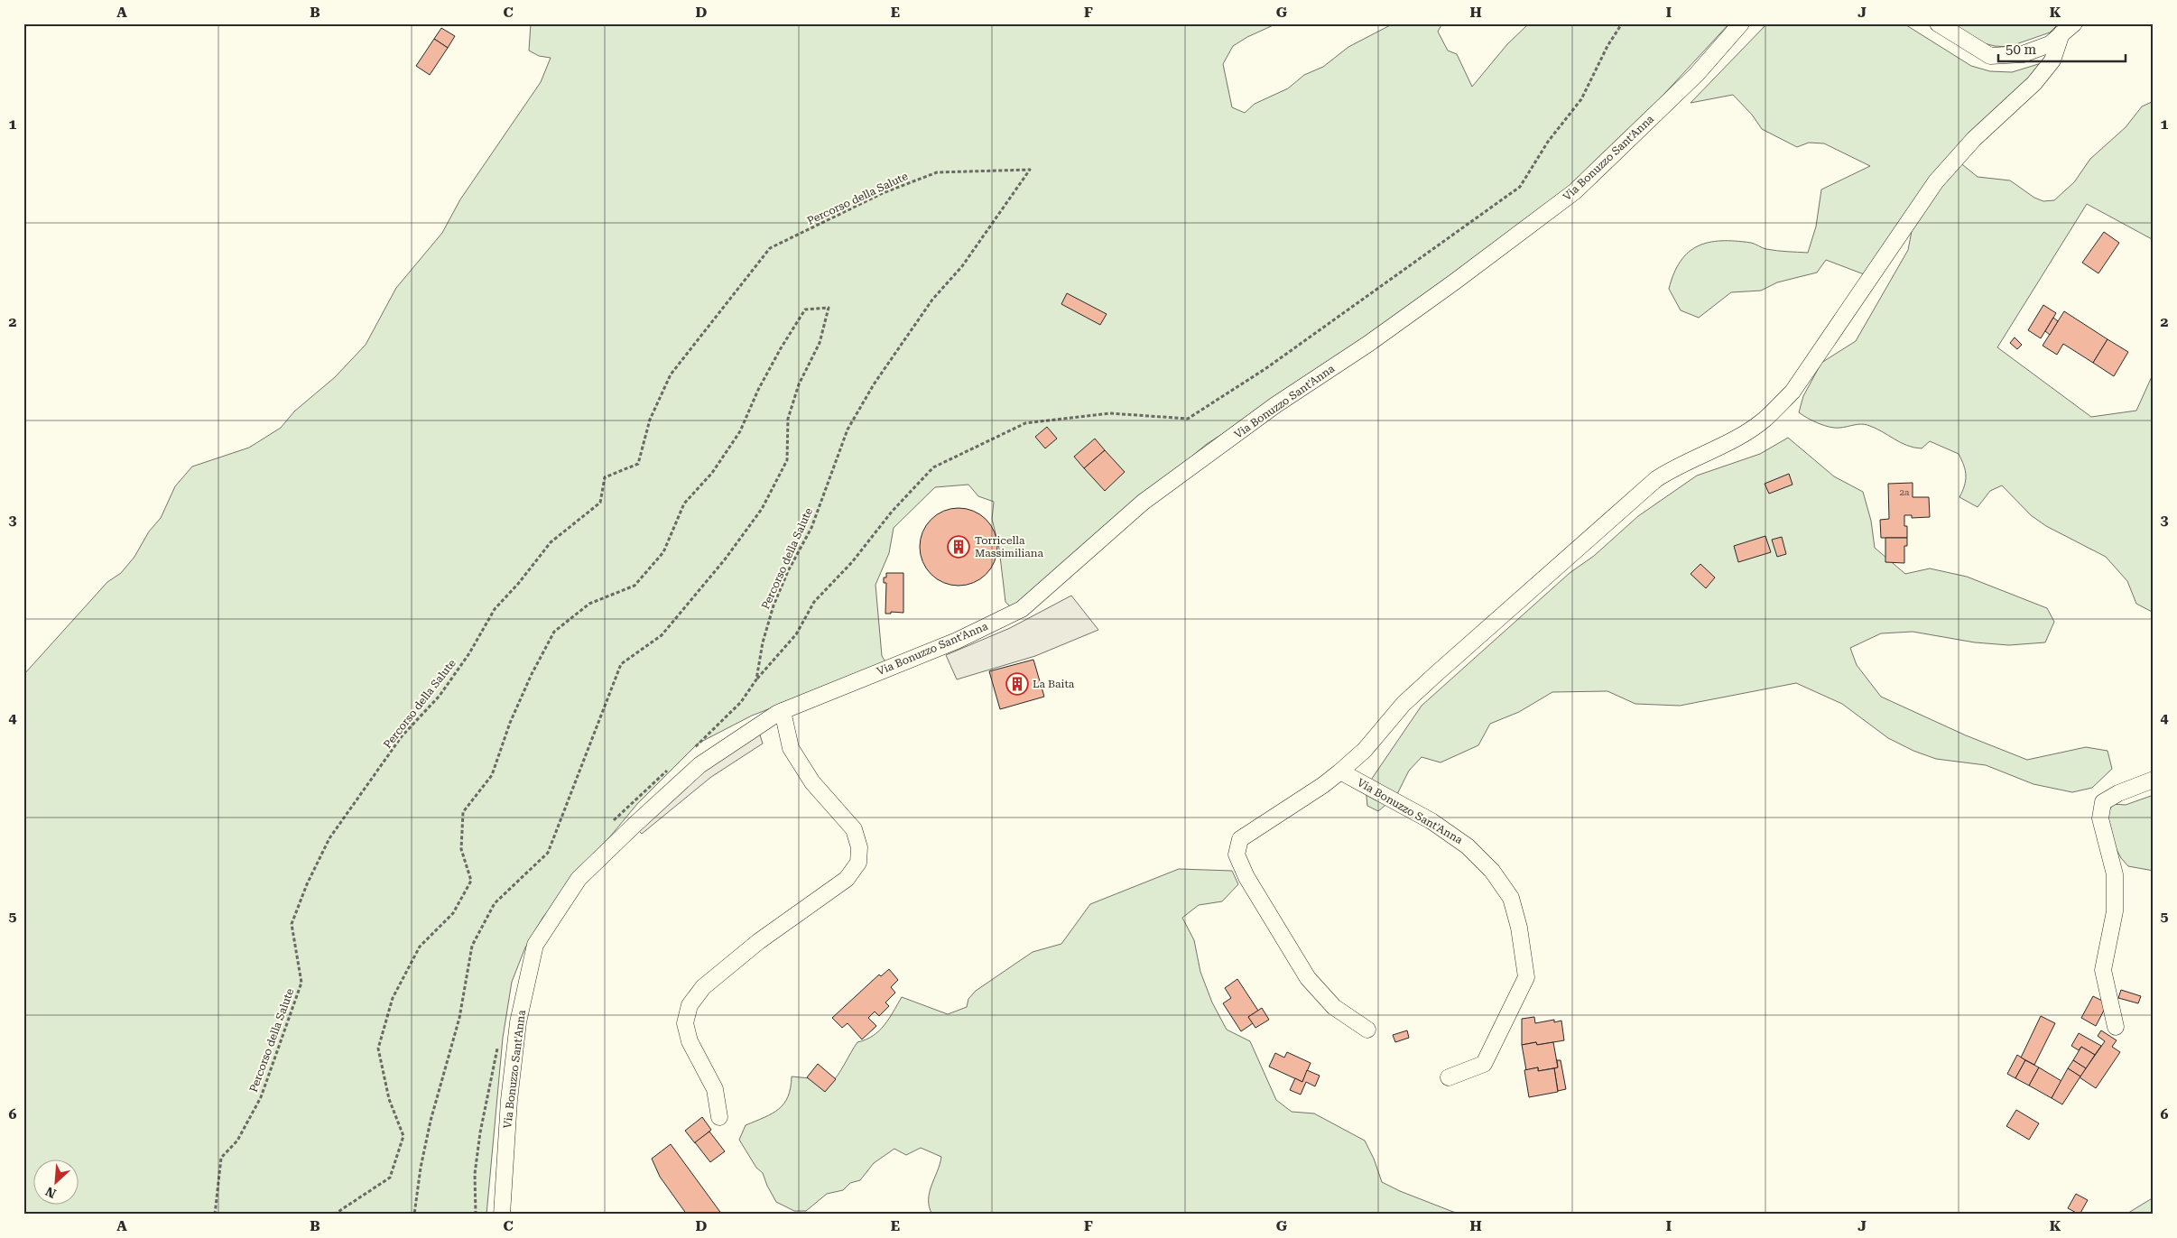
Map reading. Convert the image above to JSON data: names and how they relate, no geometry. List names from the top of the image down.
{
  "streets": {
    "street": ["Via Bonuzzo Sant'Anna"],
    "path": ["Percorso della Salute"]
  },
  "places": {
    "building": ["Torricella Massimiliana", "La Baita"]
  },
  "house_numbers": ["2a"],
  "scale_bar": "50 m",
  "north": "bottom left",
  "grid": {
    "columns": [
      "A",
      "B",
      "C",
      "D",
      "E",
      "F",
      "G",
      "H",
      "I",
      "J",
      "K"
    ],
    "rows": [
      "1",
      "2",
      "3",
      "4",
      "5",
      "6"
    ]
  }
}
